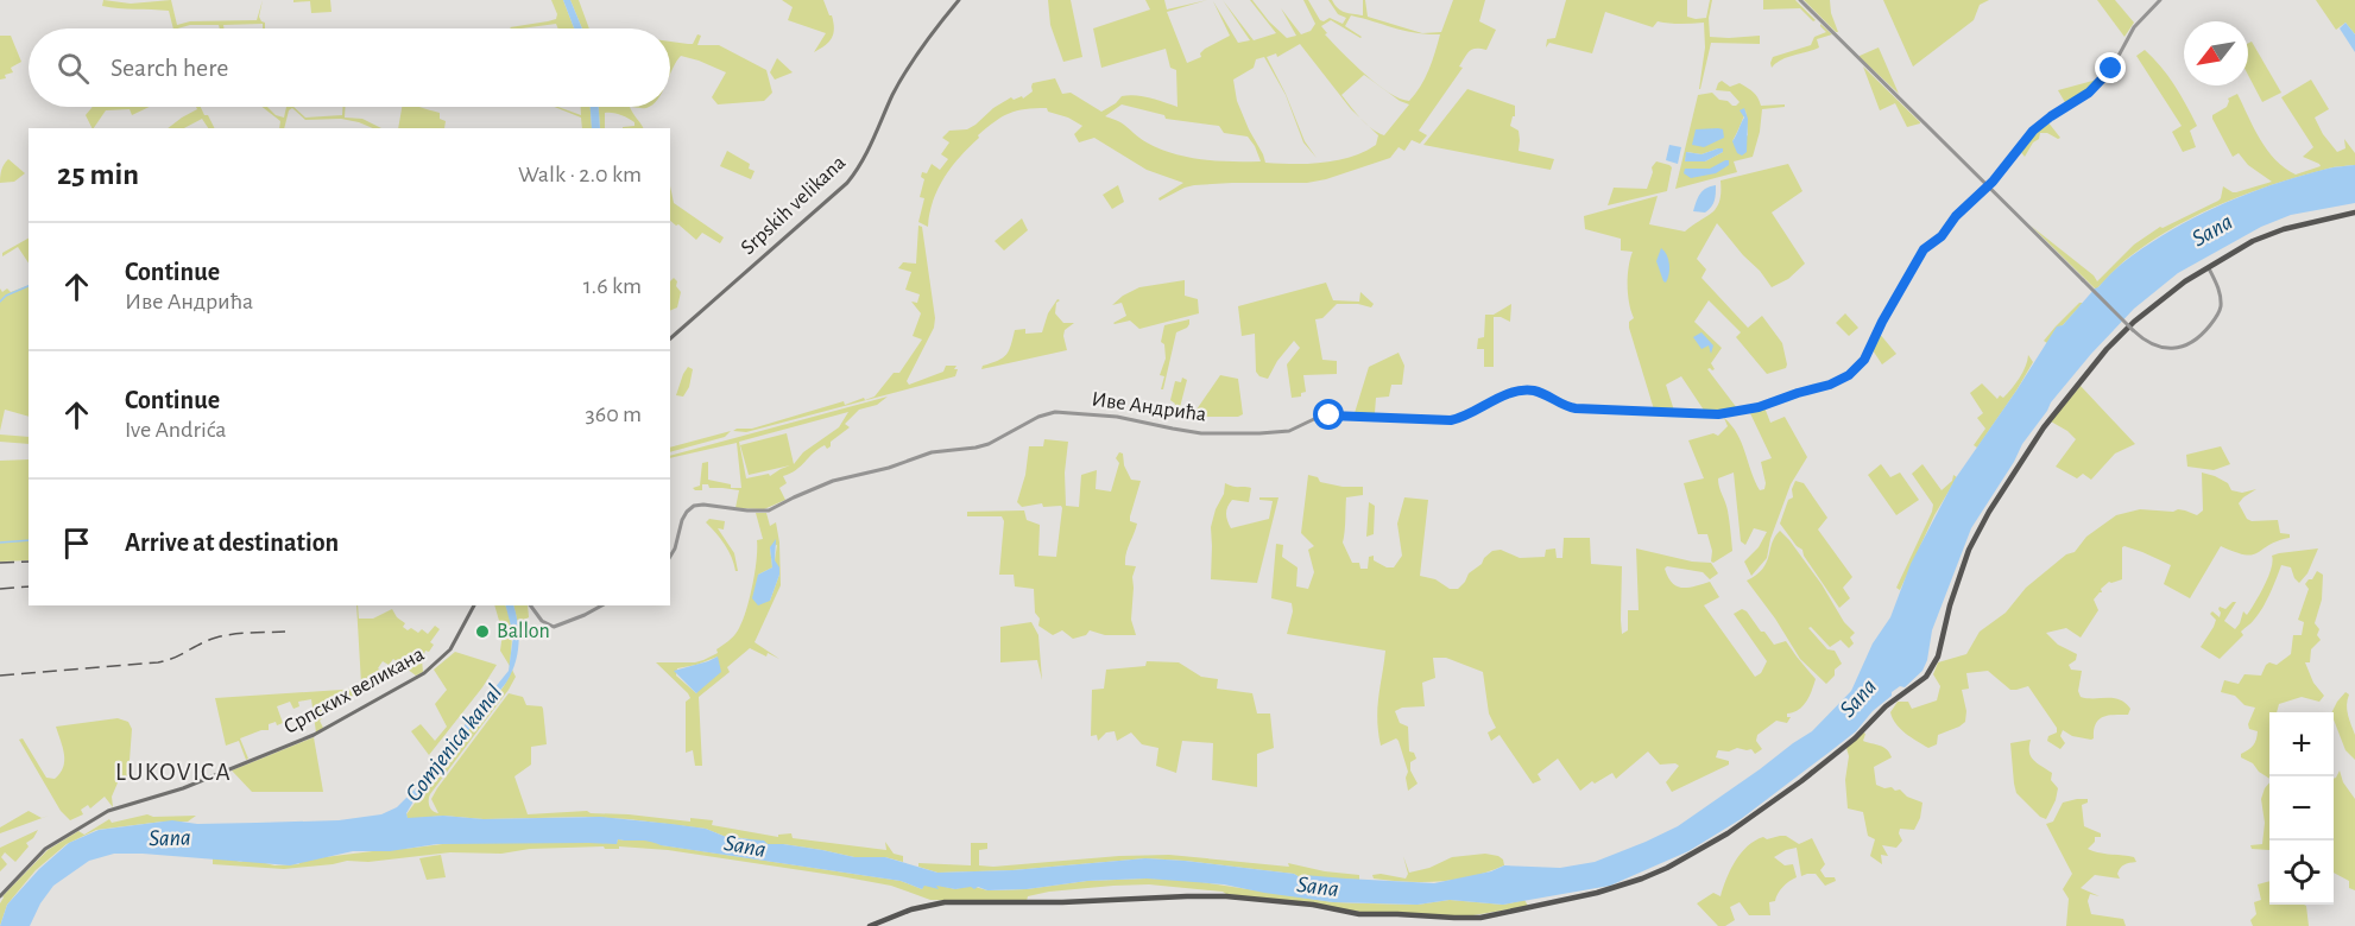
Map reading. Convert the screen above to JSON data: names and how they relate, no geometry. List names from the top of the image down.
{
  "streets": {
    "main road": ["Srpskih velikana", "Српских великана"],
    "street": ["Иве Андрића"]
  },
  "districts": ["LUKOVICA"],
  "water": ["Sana", "Gomjenica kanal"],
  "places": ["Ballon"],
  "north": "bottom left",
  "page": {
    "search": "Search here",
    "heading": ["25 min", "Walk · 2.0 km"],
    "list": [
      ["Continue", "Иве Андрића", "1.6 km"],
      ["Continue", "Ive Andrića", "360 m"],
      "Arrive at destination"
    ],
    "map_buttons": ["+", "−"]
  }
}
